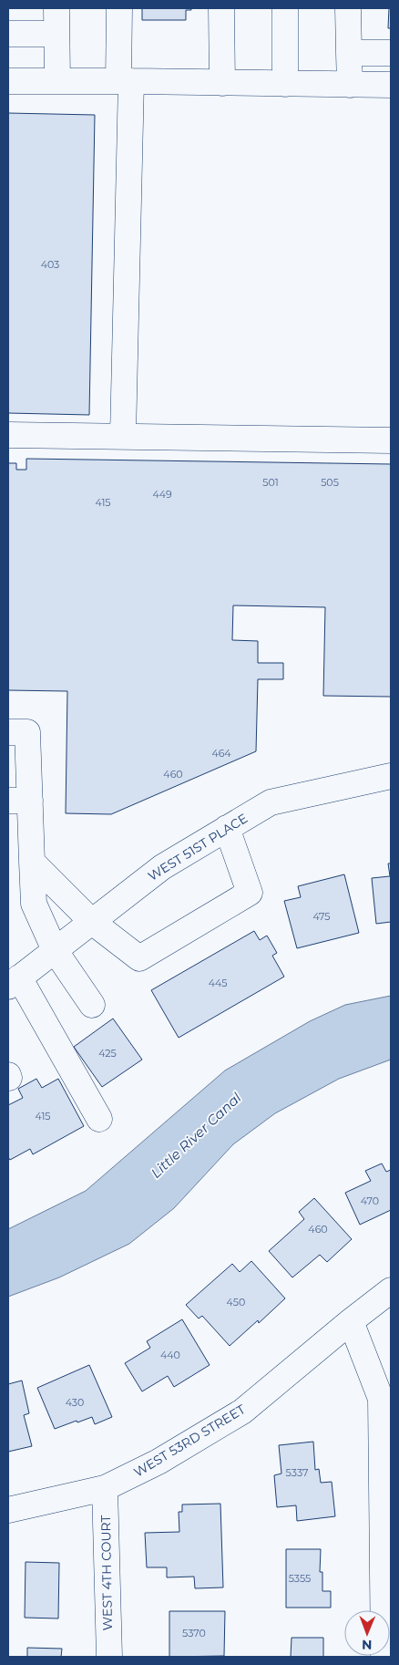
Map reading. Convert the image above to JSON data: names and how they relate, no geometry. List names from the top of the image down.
{
  "streets": {
    "street": ["WEST 51ST PLACE", "WEST 53RD STREET", "WEST 4TH COURT"]
  },
  "crossings": [
    ["WEST 53RD STREET", "WEST 4TH COURT"]
  ],
  "water": ["Little River Canal"],
  "house_numbers": [
    "403",
    "501",
    "505",
    "449",
    "415",
    "464",
    "460",
    "475",
    "445",
    "425",
    "415",
    "470",
    "460",
    "450",
    "440",
    "430",
    "5337",
    "5355",
    "5370"
  ],
  "north": "bottom"
}
